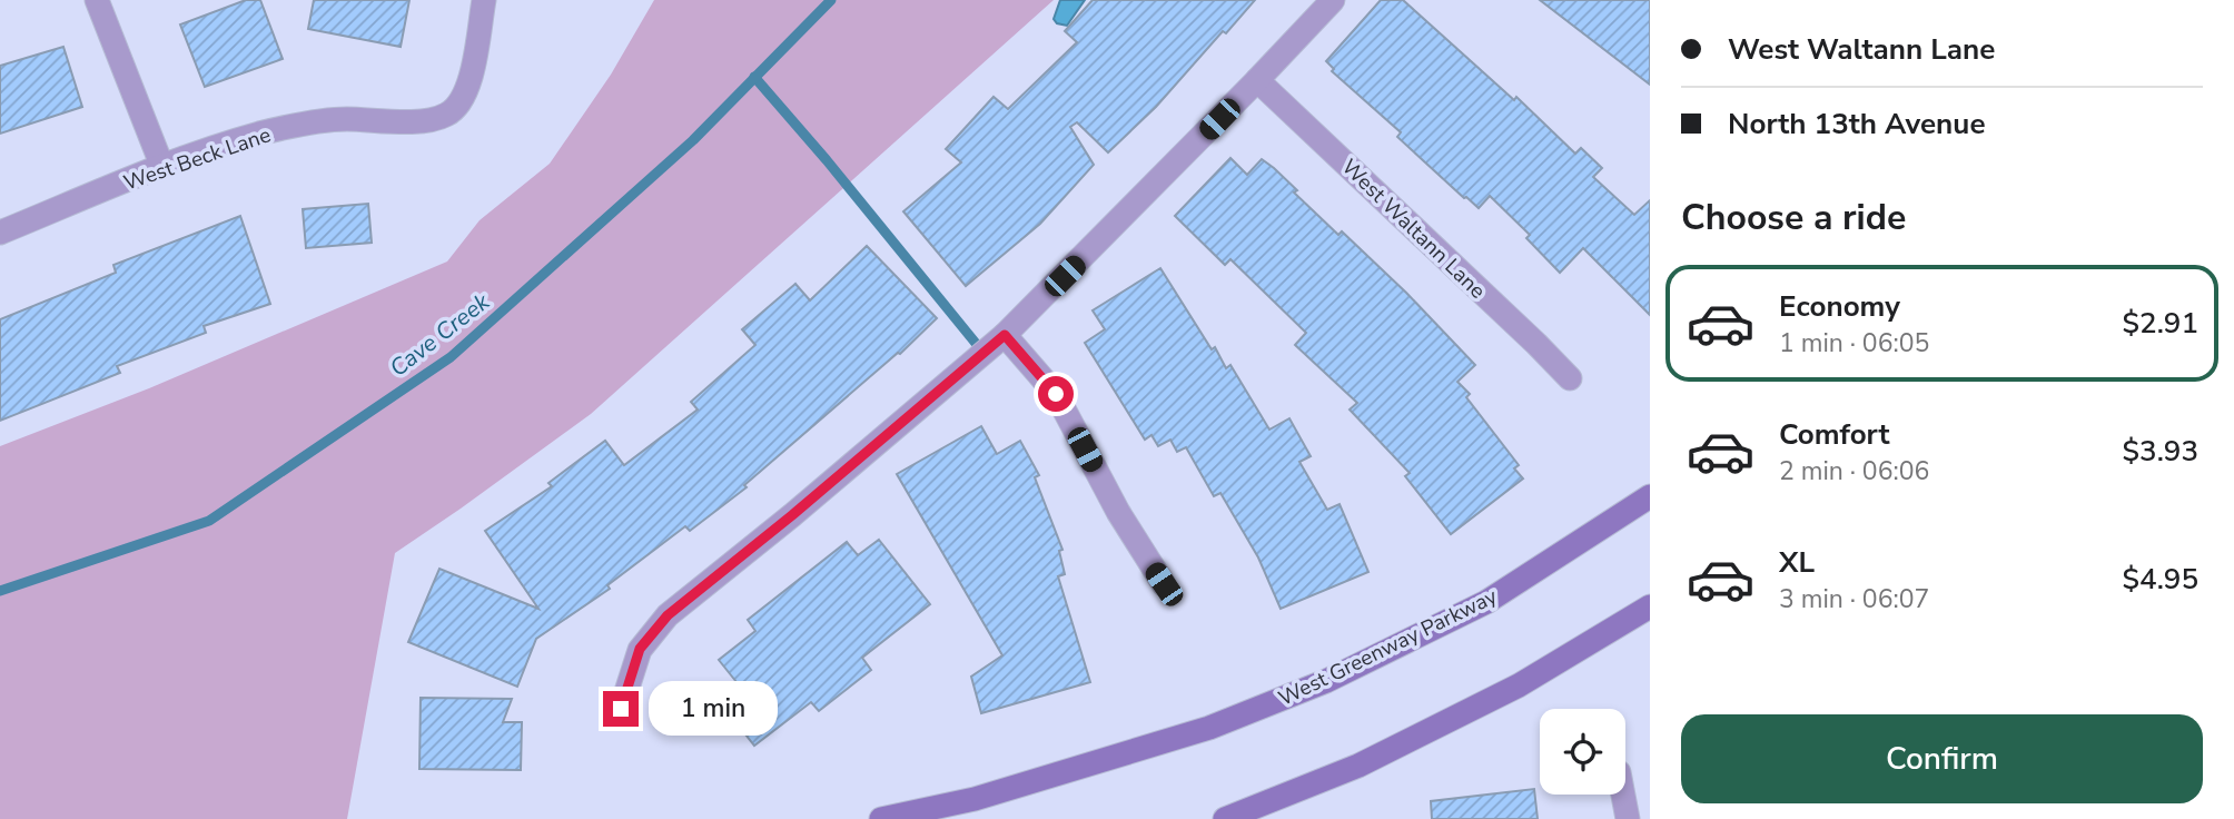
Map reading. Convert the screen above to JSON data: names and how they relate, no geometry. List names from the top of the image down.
{
  "streets": {
    "main road": ["West Greenway Parkway"],
    "street": ["West Beck Lane", "West Waltann Lane"]
  },
  "water": ["Cave Creek"],
  "page": {
    "banner": ["West Waltann Lane", "North 13th Avenue"],
    "heading": "Choose a ride",
    "list": [
      {
        "name": "Economy",
        "note": "1 min · 06:05",
        "value": "$2.91"
      },
      {
        "name": "Comfort",
        "note": "2 min · 06:06",
        "value": "$3.93"
      },
      {
        "name": "XL",
        "note": "3 min · 06:07",
        "value": "$4.95"
      }
    ],
    "bubble": "1 min",
    "buttons": "Confirm"
  }
}
